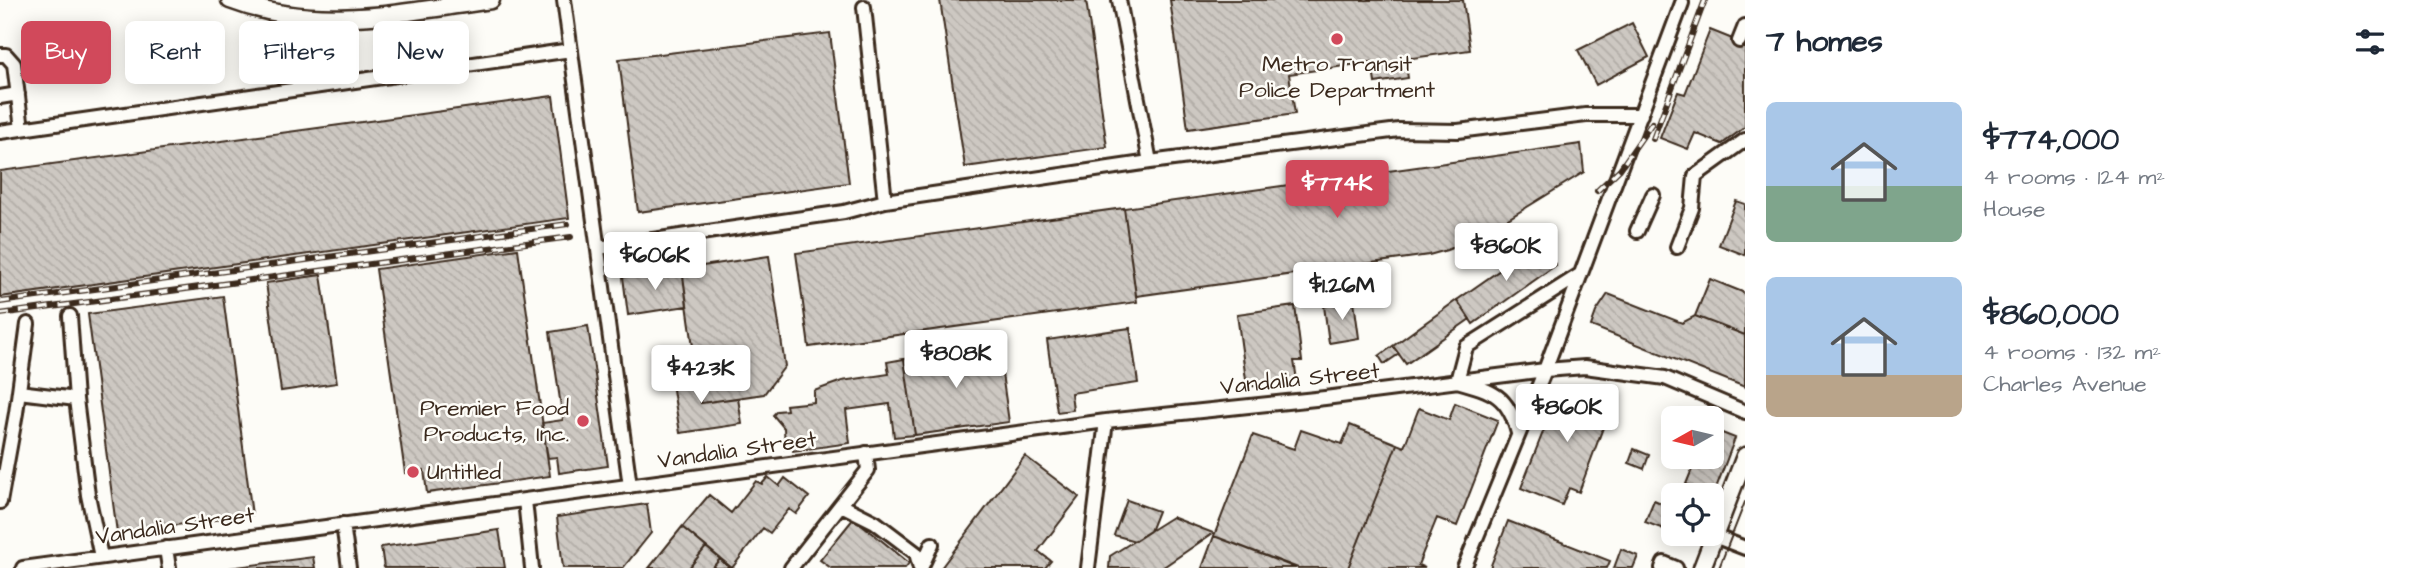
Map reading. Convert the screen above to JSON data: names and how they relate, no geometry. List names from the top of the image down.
{
  "streets": {
    "street": ["Vandalia Street"]
  },
  "places": ["Metro Transit Police Department", "Premier Food Products, Inc.", "Untitled"],
  "north": "left",
  "page": {
    "heading": "7 homes",
    "chip": [
      "Buy",
      "Rent",
      "Filters",
      "New"
    ],
    "list": [
      {
        "name": "$774,000",
        "note": "4 rooms · 124 m² · House"
      },
      {
        "name": "$860,000",
        "note": "4 rooms · 132 m² · Charles Avenue"
      }
    ],
    "price": [
      "$774K",
      "$860K",
      "$606K",
      "$1.26M",
      "$808K",
      "$423K",
      "$860K"
    ]
  }
}
